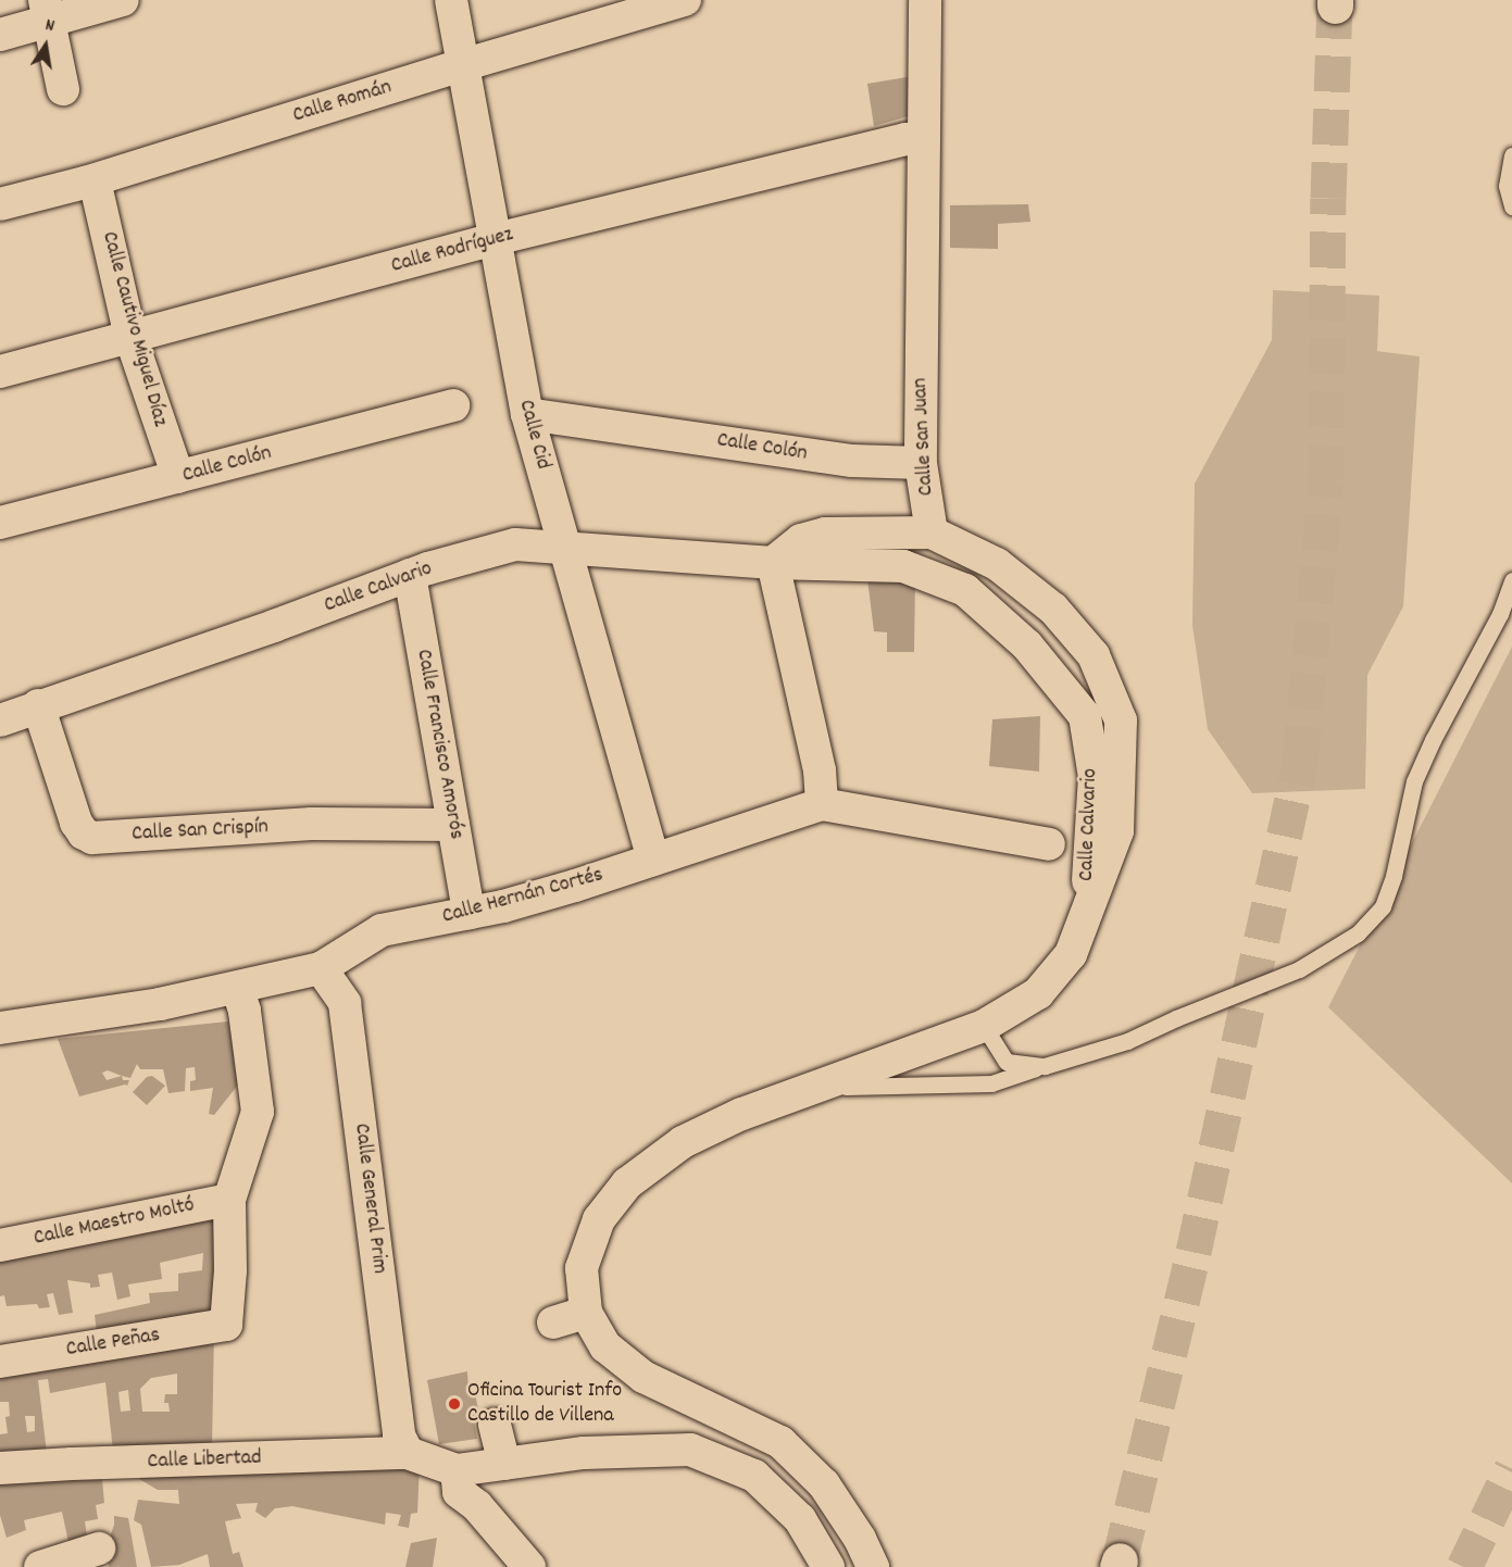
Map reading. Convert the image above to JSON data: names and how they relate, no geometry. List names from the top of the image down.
{
  "streets": {
    "street": [
      "Calle Román",
      "Calle Rodríguez",
      "Calle Cautivo Miguel Díaz",
      "Calle Cid",
      "Calle San Juan",
      "Calle Colón",
      "Calle Calvario",
      "Calle Francisco Amorós",
      "Calle San Crispín",
      "Calle Hernán Cortés",
      "Calle General Prim",
      "Calle Maestro Moltó",
      "Calle Peñas",
      "Calle Libertad"
    ]
  },
  "crossings": [
    ["Calle Román", "Calle Cautivo Miguel Díaz"],
    ["Calle Román", "Calle Cid"],
    ["Calle Rodríguez", "Calle Cautivo Miguel Díaz"],
    ["Calle Rodríguez", "Calle Cid"],
    ["Calle Rodríguez", "Calle San Juan"],
    ["Calle Cautivo Miguel Díaz", "Calle Colón"],
    ["Calle Cid", "Calle Colón"],
    ["Calle Cid", "Calle Calvario"],
    ["Calle Cid", "Calle Hernán Cortés"],
    ["Calle San Juan", "Calle Colón"],
    ["Calle Calvario", "Calle Francisco Amorós"],
    ["Calle Calvario", "Calle San Crispín"],
    ["Calle Francisco Amorós", "Calle San Crispín"],
    ["Calle Francisco Amorós", "Calle Hernán Cortés"],
    ["Calle Hernán Cortés", "Calle General Prim"],
    ["Calle General Prim", "Calle Libertad"],
    ["Calle Maestro Moltó", "Calle Peñas"]
  ],
  "places": ["Oficina Tourist Info Castillo de Villena"],
  "north": "top"
}
